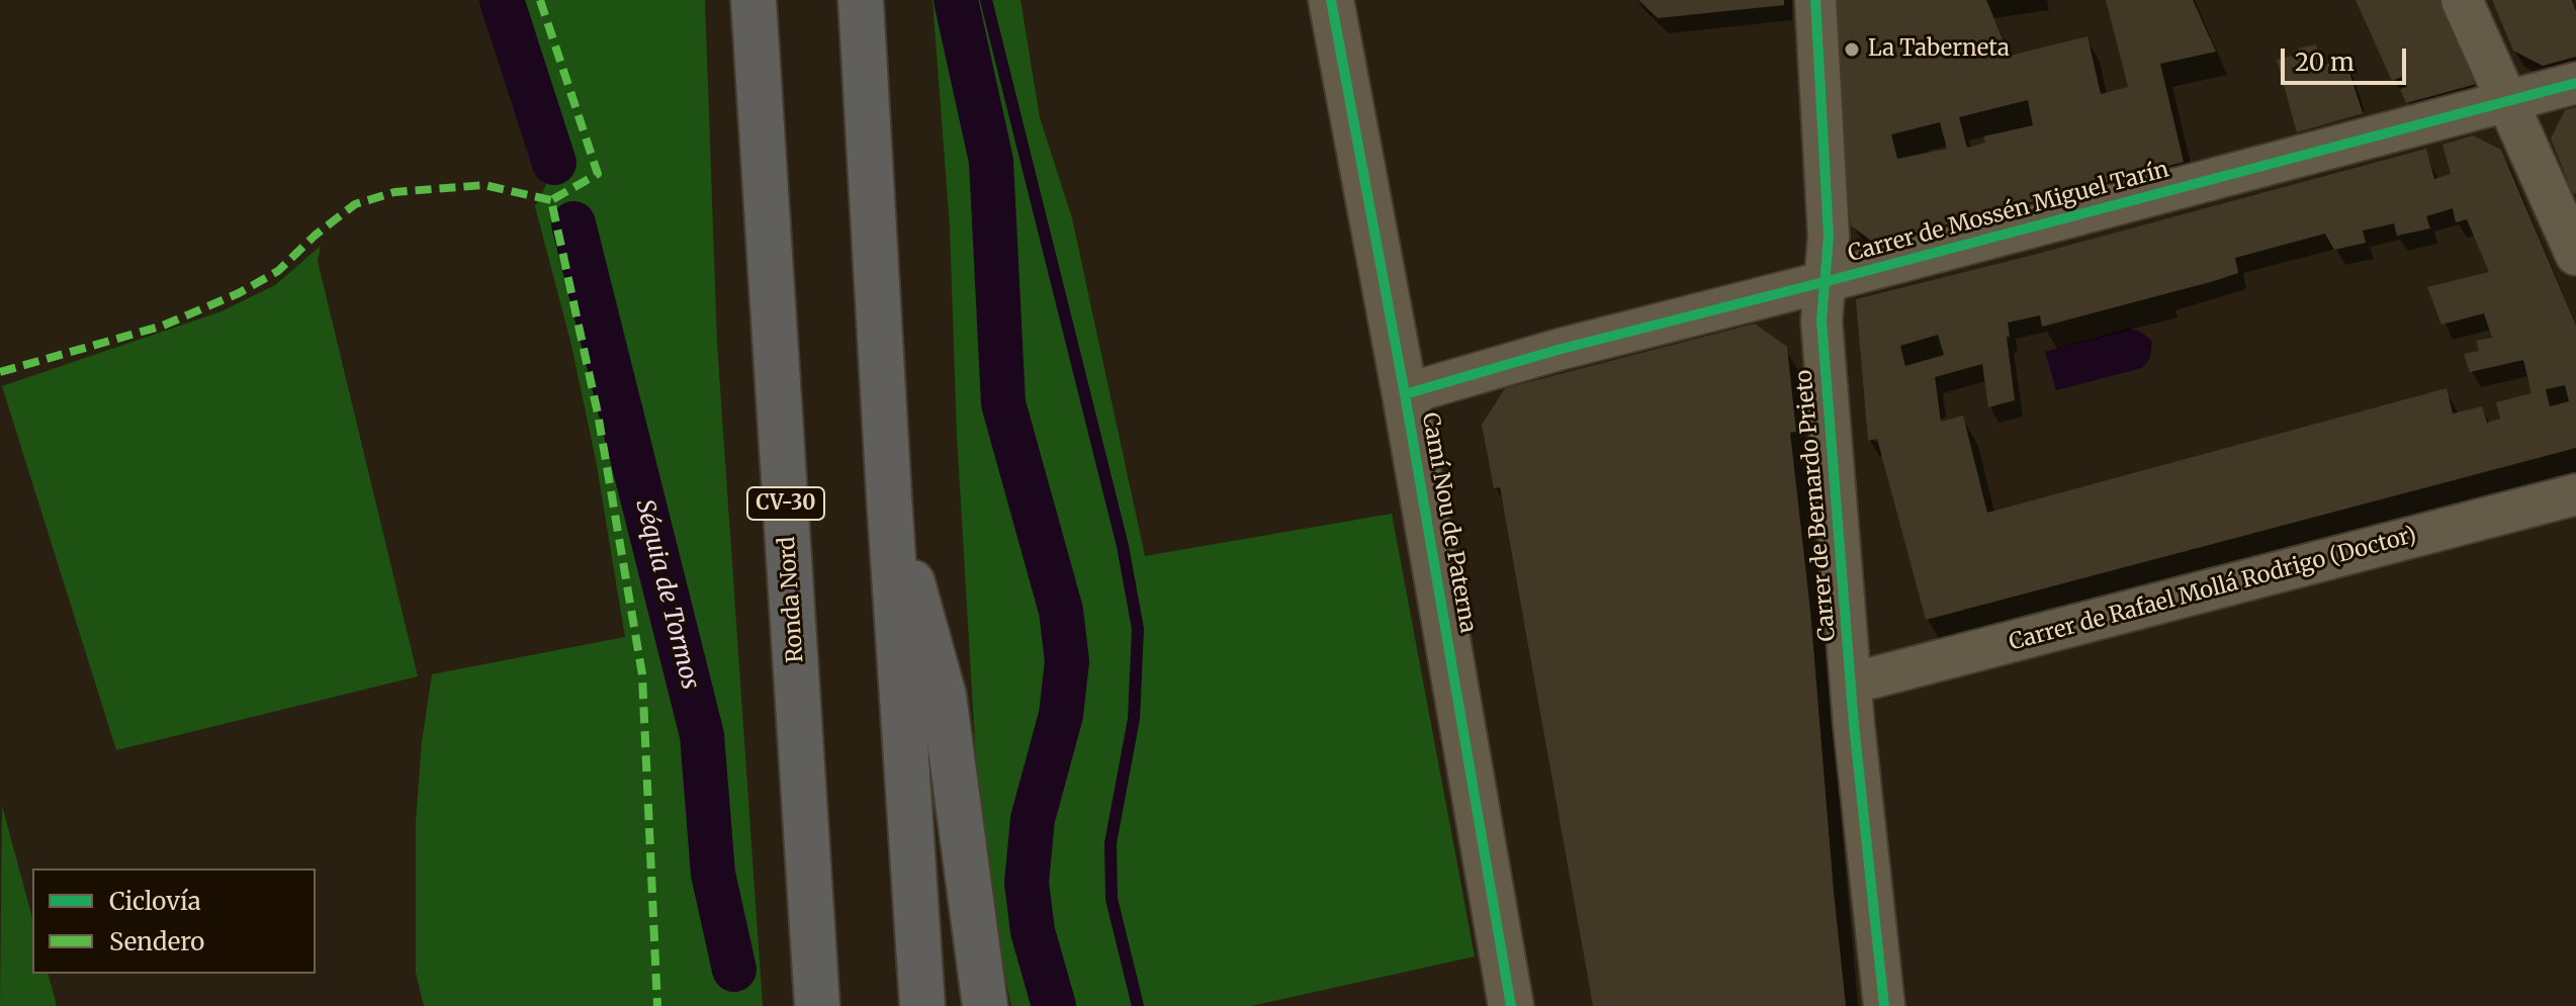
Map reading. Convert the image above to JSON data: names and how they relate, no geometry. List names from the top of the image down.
{
  "streets": {
    "highway": ["CV-30", "Ronda Nord"],
    "street": [
      "Carrer de Mossén Miguel Tarín",
      "Carrer de Bernardo Prieto",
      "Camí Nou de Paterna",
      "Carrer de Rafael Mollá Rodrigo (Doctor)"
    ]
  },
  "crossings": [
    ["Carrer de Mossén Miguel Tarín", "Carrer de Bernardo Prieto"],
    ["Carrer de Mossén Miguel Tarín", "Camí Nou de Paterna"],
    ["Carrer de Bernardo Prieto", "Carrer de Rafael Mollá Rodrigo (Doctor)"]
  ],
  "water": ["Séquia de Tormos"],
  "places": ["La Taberneta"],
  "legend": ["Ciclovía", "Sendero"],
  "scale_bar": "20 m"
}
